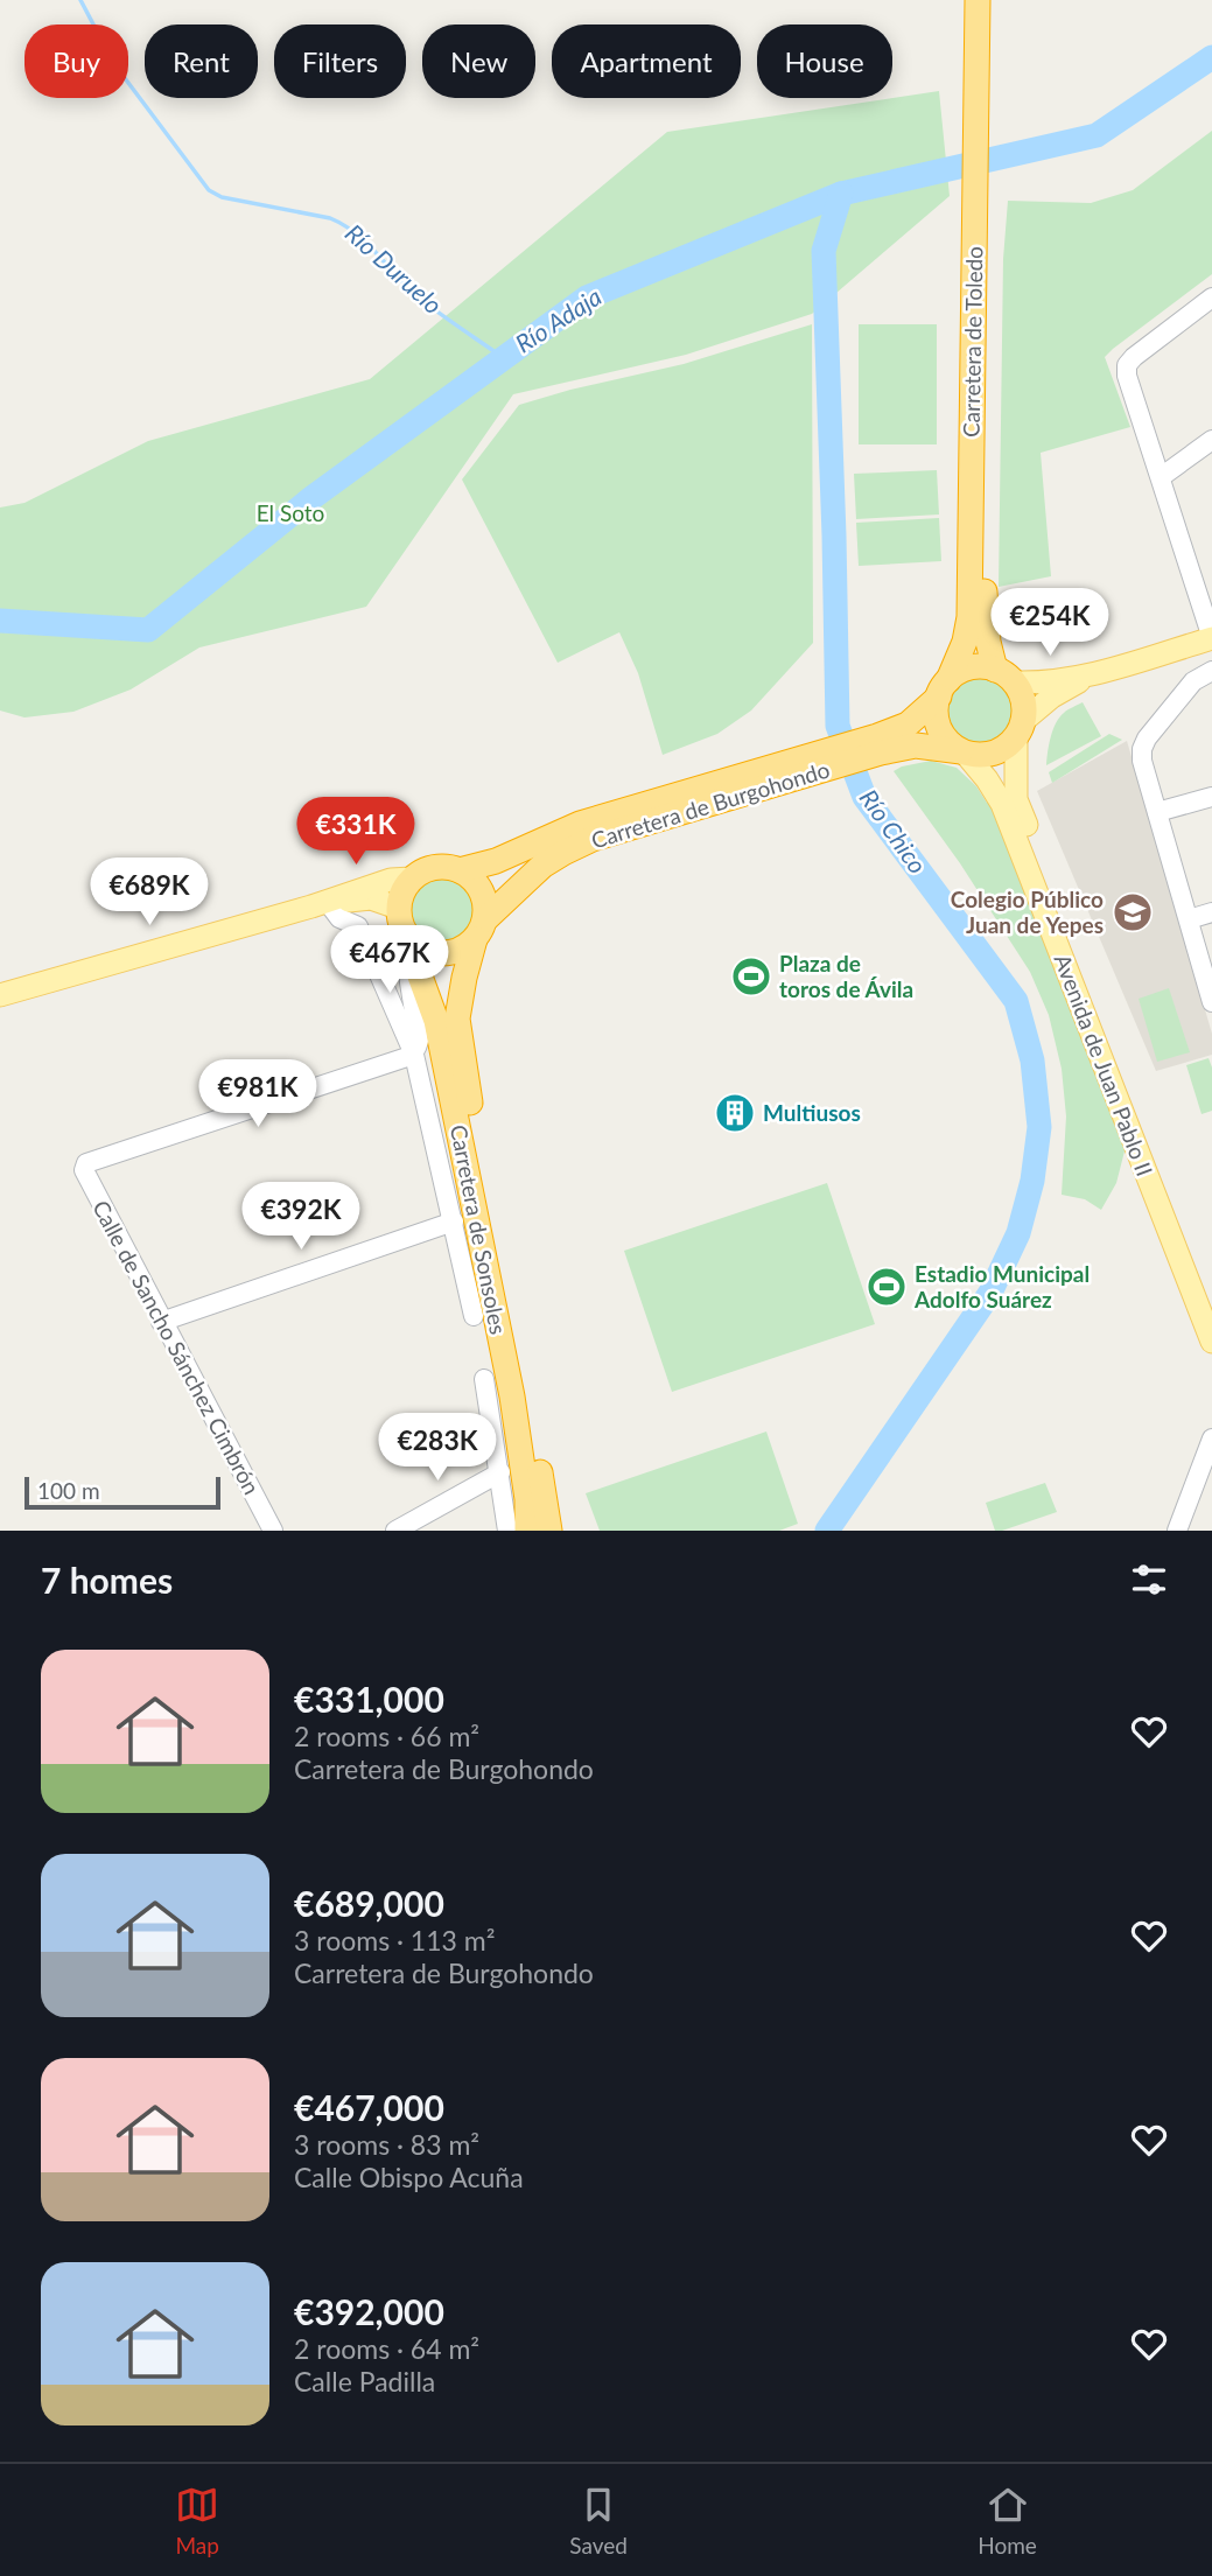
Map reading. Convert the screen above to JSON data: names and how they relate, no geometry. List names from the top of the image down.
{
  "streets": {
    "highway": ["Carretera de Toledo", "Carretera de Burgohondo", "Carretera de Sonsoles"],
    "main road": ["Avenida de Juan Pablo II"],
    "street": ["Calle de Sancho Sánchez Cimbrón"]
  },
  "crossings": [
    ["Carretera de Toledo", "Carretera de Burgohondo"],
    ["Carretera de Toledo", "Avenida de Juan Pablo II"],
    ["Carretera de Burgohondo", "Avenida de Juan Pablo II"],
    ["Carretera de Burgohondo", "Carretera de Sonsoles"]
  ],
  "water": ["Río Duruelo", "Río Adaja", "Río Chico"],
  "parks": ["El Soto"],
  "places": {
    "school or university": ["Colegio Público Juan de Yepes"],
    "sports": ["Plaza de toros de Ávila", "Estadio Municipal Adolfo Suárez"],
    "building": ["Multiusos"]
  },
  "scale_bar": "100 m",
  "page": {
    "chip": [
      "Buy",
      "Rent",
      "Filters",
      "New",
      "Apartment",
      "House"
    ],
    "price": [
      "€254K",
      "€331K",
      "€689K",
      "€467K",
      "€981K",
      "€392K",
      "€283K"
    ],
    "scale": "100 m",
    "heading": "7 homes",
    "list": [
      {
        "name": "€331,000",
        "note": "2 rooms · 66 m² · Carretera de Burgohondo"
      },
      {
        "name": "€689,000",
        "note": "3 rooms · 113 m² · Carretera de Burgohondo"
      },
      {
        "name": "€467,000",
        "note": "3 rooms · 83 m² · Calle Obispo Acuña"
      },
      {
        "name": "€392,000",
        "note": "2 rooms · 64 m² · Calle Padilla"
      }
    ],
    "tabs": ["Map", "Saved", "Home"]
  }
}
